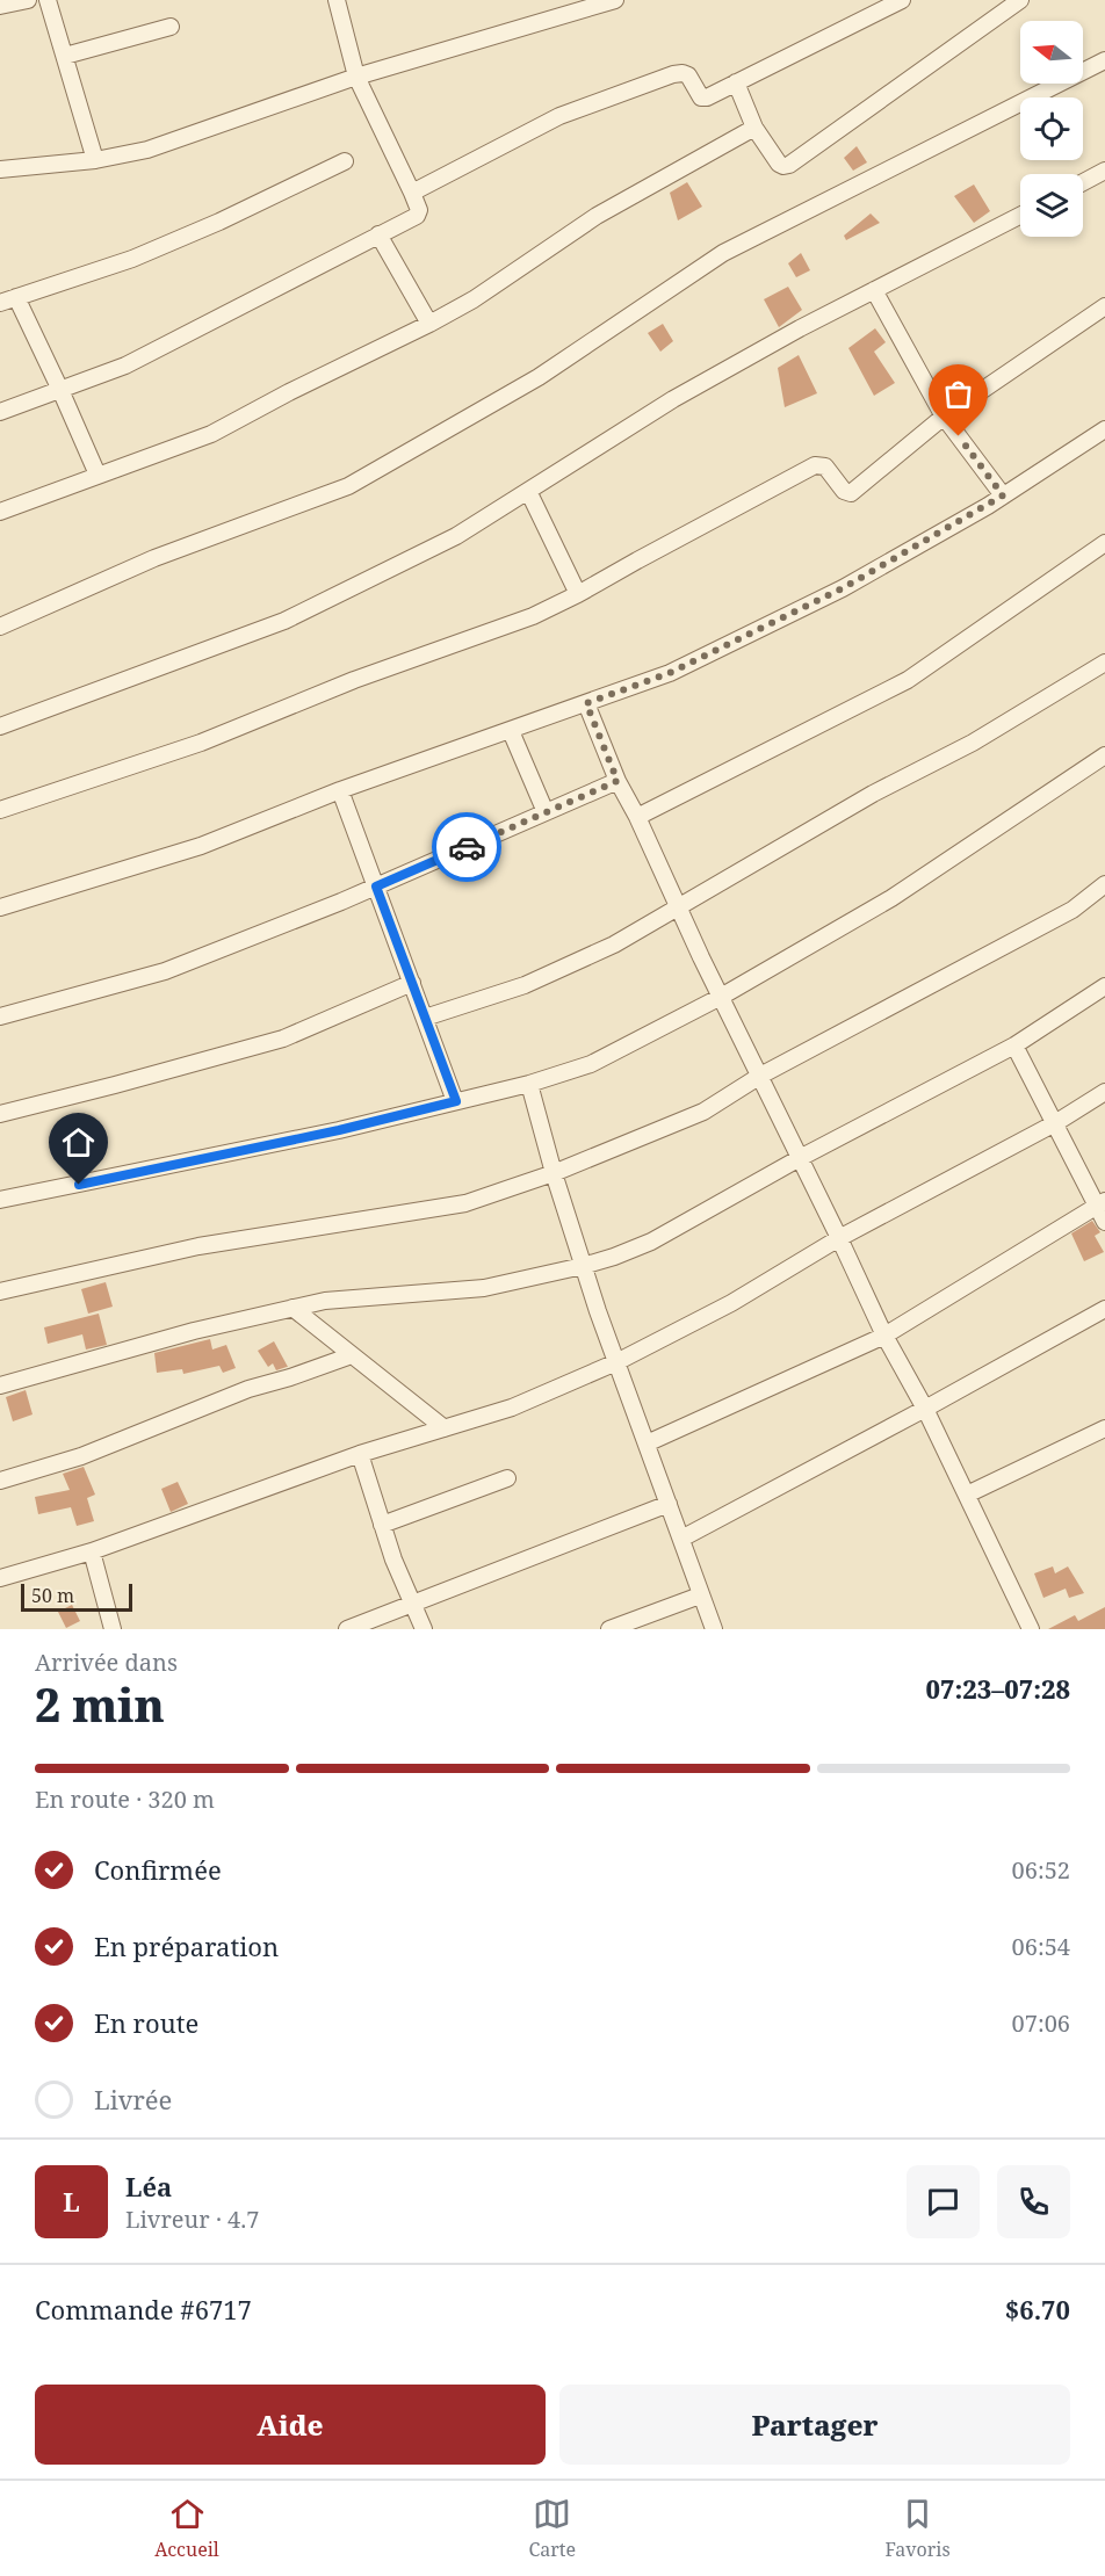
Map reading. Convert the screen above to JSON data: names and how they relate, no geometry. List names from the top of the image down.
{
  "scale_bar": "50 m",
  "north": "left",
  "page": {
    "scale": "50 m",
    "heading": ["2 min", "Arrivée dans", "07:23–07:28"],
    "panel": [
      "Léa",
      "Livreur · 4.7",
      "Commande #6717",
      "$6.70"
    ],
    "bar": "En route · 320 m",
    "list": [
      ["Confirmée", "06:52"],
      ["En préparation", "06:54"],
      ["En route", "07:06"],
      "Livrée"
    ],
    "round": "L",
    "buttons": ["Aide", "Partager"],
    "tabs": ["Accueil", "Carte", "Favoris"]
  }
}
